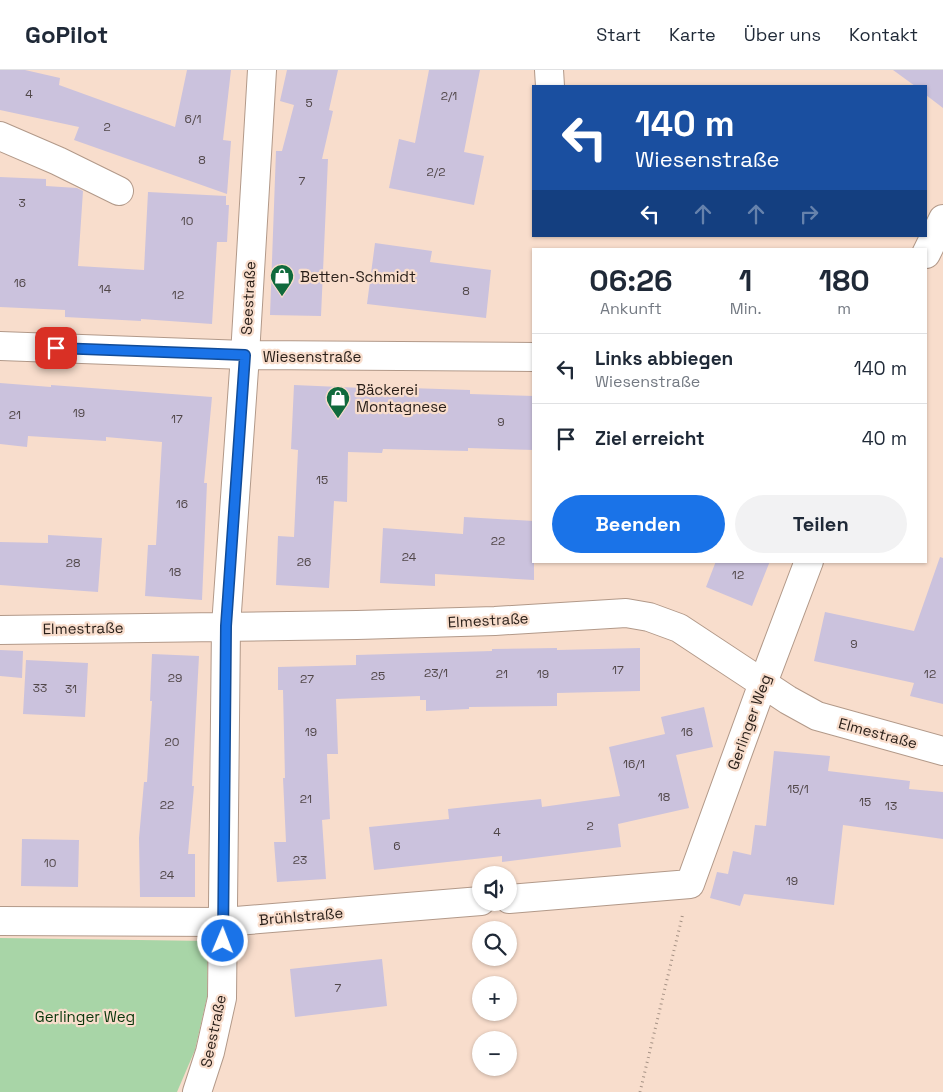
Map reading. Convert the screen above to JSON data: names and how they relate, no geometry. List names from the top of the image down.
{
  "streets": {
    "street": [
      "Seestraße",
      "Wiesenstraße",
      "Elmestraße",
      "Gerlinger Weg",
      "Brühlstraße"
    ]
  },
  "crossings": [
    ["Seestraße", "Wiesenstraße"],
    ["Seestraße", "Elmestraße"],
    ["Seestraße", "Brühlstraße"],
    ["Elmestraße", "Gerlinger Weg"]
  ],
  "parks": ["Gerlinger Weg"],
  "places": {
    "shop": ["Betten-Schmidt", "Bäckerei Montagnese"]
  },
  "house_numbers": [
    "4",
    "2/1",
    "5",
    "6/1",
    "2",
    "8",
    "2/2",
    "7",
    "3",
    "10",
    "16",
    "14",
    "8",
    "12",
    "19",
    "21",
    "17",
    "9",
    "15",
    "16",
    "22",
    "24",
    "26",
    "28",
    "18",
    "12",
    "9",
    "17",
    "23/1",
    "21",
    "19",
    "12",
    "25",
    "29",
    "27",
    "33",
    "31",
    "19",
    "16",
    "20",
    "16/1",
    "15/1",
    "18",
    "21",
    "15",
    "22",
    "13",
    "2",
    "4",
    "6",
    "23",
    "10",
    "24",
    "19",
    "7"
  ],
  "page": {
    "header": "GoPilot",
    "nav": [
      "Start",
      "Karte",
      "Über uns",
      "Kontakt"
    ],
    "turn": ["140 m", "Wiesenstraße"],
    "eta": [
      "06:26",
      "Ankunft",
      "1",
      "Min.",
      "180",
      "m"
    ],
    "list": [
      {
        "name": "Links abbiegen",
        "note": "Wiesenstraße",
        "value": "140 m"
      },
      {
        "name": "Ziel erreicht",
        "value": "40 m"
      }
    ],
    "buttons": ["Beenden", "Teilen"],
    "map_buttons": ["+", "−"]
  }
}
